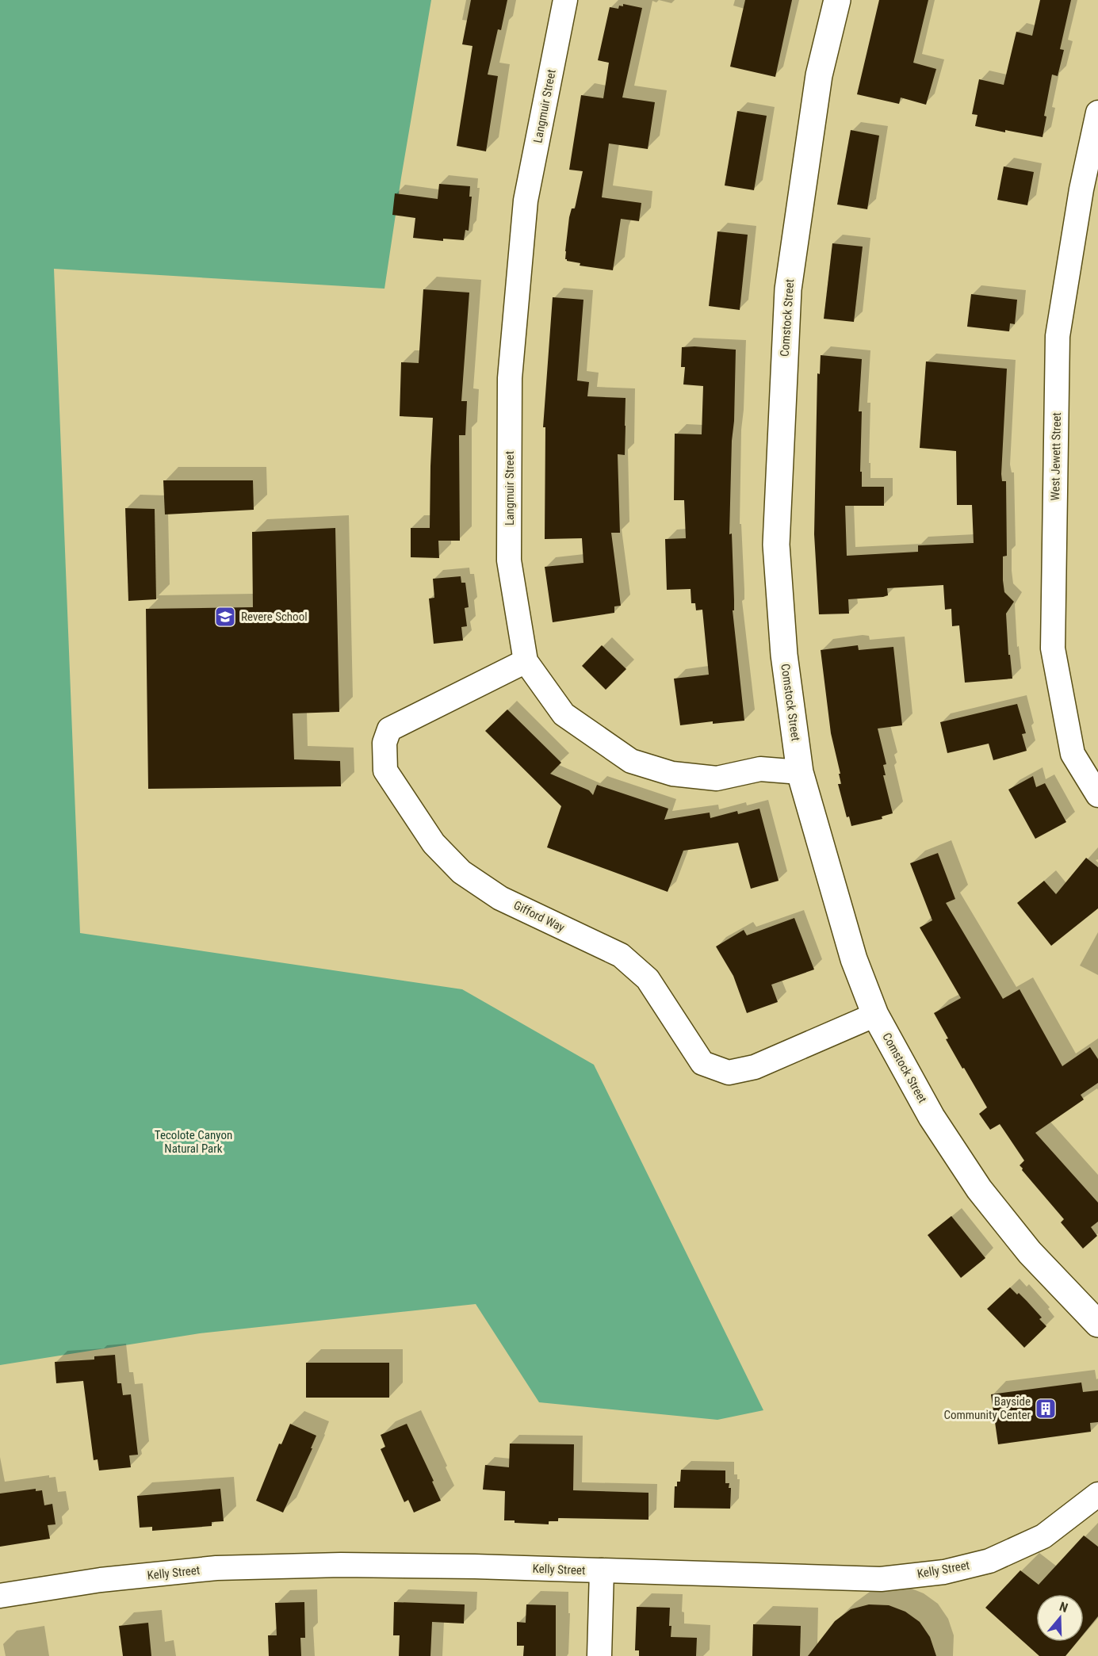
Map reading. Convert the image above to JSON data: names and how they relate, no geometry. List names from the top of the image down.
{
  "streets": {
    "street": [
      "Langmuir Street",
      "Comstock Street",
      "West Jewett Street",
      "Gifford Way",
      "Kelly Street"
    ]
  },
  "crossings": [
    ["Langmuir Street", "Comstock Street"],
    ["Langmuir Street", "Gifford Way"],
    ["Comstock Street", "Gifford Way"]
  ],
  "parks": ["Tecolote Canyon Natural Park"],
  "places": {
    "school or university": ["Revere School"],
    "building": ["Bayside Community Center"]
  },
  "north": "top"
}
